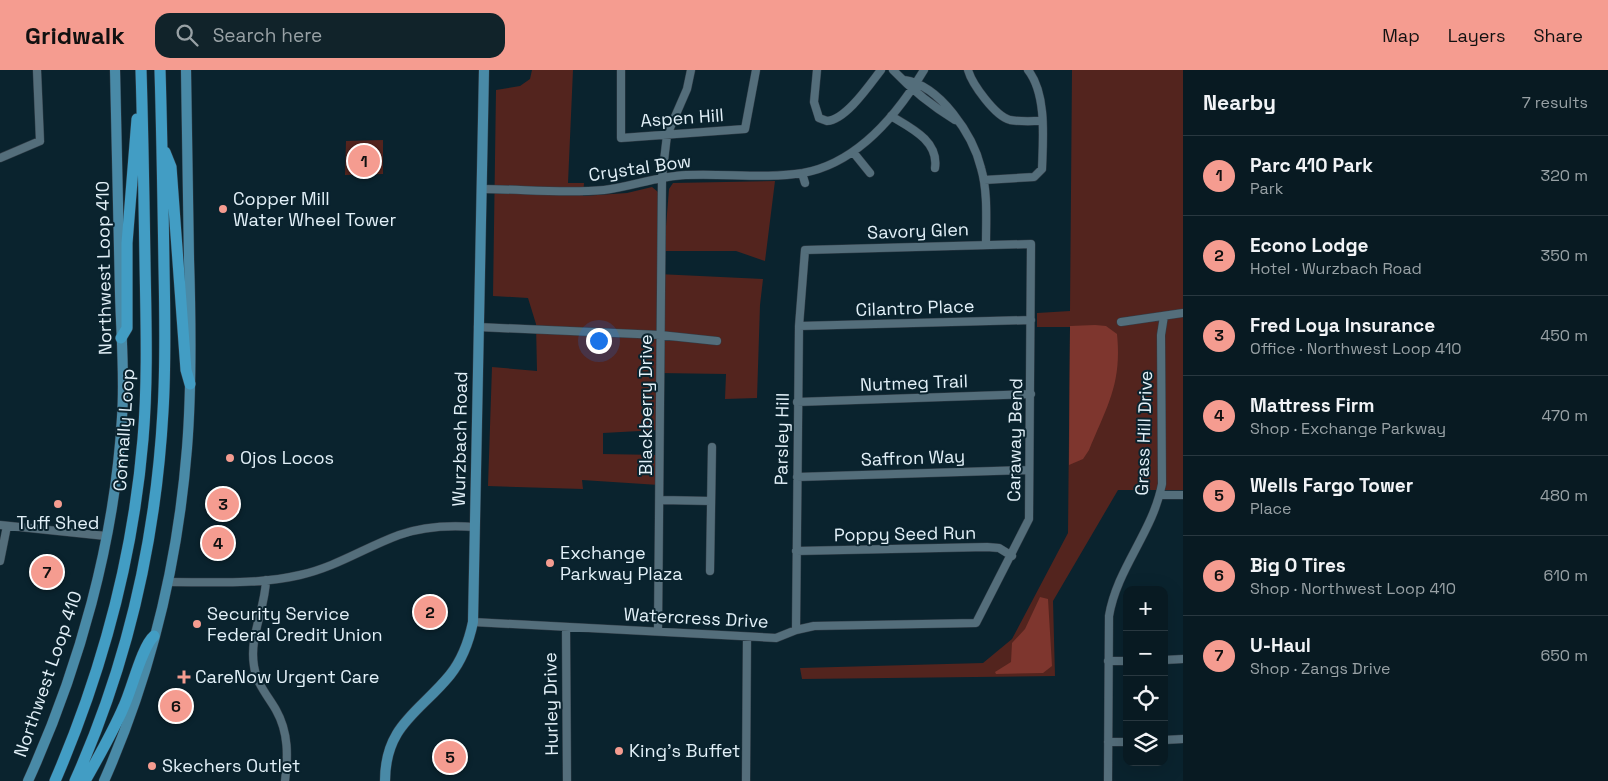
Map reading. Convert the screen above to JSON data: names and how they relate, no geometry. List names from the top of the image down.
{
  "streets": {
    "highway": ["Connally Loop"],
    "main road": ["Northwest Loop 410", "Wurzbach Road"],
    "street": [
      "Aspen Hill",
      "Crystal Bow",
      "Savory Glen",
      "Cilantro Place",
      "Nutmeg Trail",
      "Blackberry Drive",
      "Grass Hill Drive",
      "Parsley Hill",
      "Caraway Bend",
      "Saffron Way",
      "Poppy Seed Run",
      "Watercress Drive",
      "Hurley Drive"
    ]
  },
  "crossings": [
    ["Aspen Hill", "Blackberry Drive"],
    ["Crystal Bow", "Blackberry Drive"],
    ["Crystal Bow", "Wurzbach Road"],
    ["Savory Glen", "Parsley Hill"],
    ["Savory Glen", "Caraway Bend"],
    ["Cilantro Place", "Parsley Hill"],
    ["Cilantro Place", "Caraway Bend"],
    ["Nutmeg Trail", "Parsley Hill"],
    ["Nutmeg Trail", "Caraway Bend"],
    ["Blackberry Drive", "Watercress Drive"],
    ["Wurzbach Road", "Watercress Drive"],
    ["Parsley Hill", "Saffron Way"],
    ["Parsley Hill", "Poppy Seed Run"],
    ["Parsley Hill", "Watercress Drive"],
    ["Caraway Bend", "Saffron Way"],
    ["Caraway Bend", "Poppy Seed Run"],
    ["Caraway Bend", "Watercress Drive"],
    ["Watercress Drive", "Hurley Drive"]
  ],
  "places": {
    "other": [
      "Copper Mill Water Wheel Tower",
      "Ojos Locos",
      "Tuff Shed",
      "Exchange Parkway Plaza",
      "Security Service Federal Credit Union",
      "King's Buffet",
      "Skechers Outlet"
    ],
    "health": ["CareNow Urgent Care"]
  },
  "page": {
    "header": "Gridwalk",
    "search": "Search here",
    "nav": ["Map", "Layers", "Share"],
    "heading": ["Nearby", "7 results"],
    "list": [
      {
        "mark": "1",
        "name": "Parc 410 Park",
        "note": "Park",
        "value": "320 m"
      },
      {
        "mark": "2",
        "name": "Econo Lodge",
        "note": "Hotel · Wurzbach Road",
        "value": "350 m"
      },
      {
        "mark": "3",
        "name": "Fred Loya Insurance",
        "note": "Office · Northwest Loop 410",
        "value": "450 m"
      },
      {
        "mark": "4",
        "name": "Mattress Firm",
        "note": "Shop · Exchange Parkway",
        "value": "470 m"
      },
      {
        "mark": "5",
        "name": "Wells Fargo Tower",
        "note": "Place",
        "value": "480 m"
      },
      {
        "mark": "6",
        "name": "Big O Tires",
        "note": "Shop · Northwest Loop 410",
        "value": "610 m"
      },
      {
        "mark": "7",
        "name": "U-Haul",
        "note": "Shop · Zangs Drive",
        "value": "650 m"
      }
    ],
    "pins": [
      "1",
      "3",
      "4",
      "7",
      "2",
      "6",
      "5"
    ],
    "map_buttons": ["+", "−"]
  }
}
